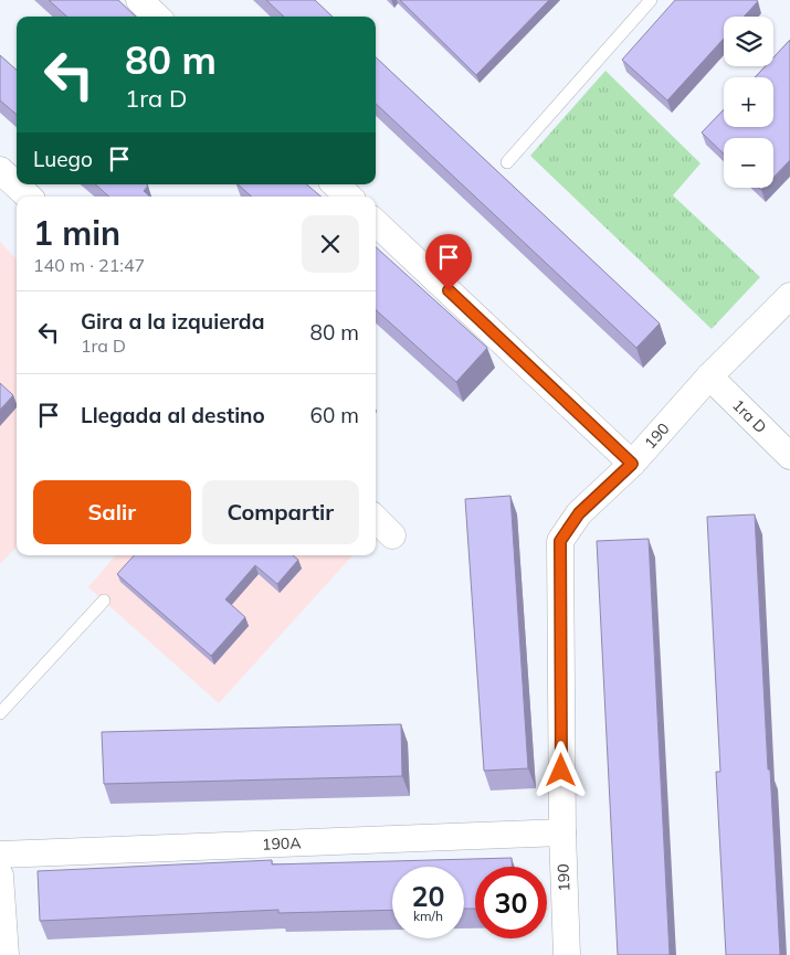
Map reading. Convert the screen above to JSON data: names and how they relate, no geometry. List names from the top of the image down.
{
  "streets": {
    "street": ["1ra D", "190", "190A"]
  },
  "crossings": [
    ["1ra D", "190"],
    ["190", "190A"]
  ],
  "page": {
    "map_buttons": ["+", "−"],
    "turn": ["80 m", "1ra D"],
    "then": "Luego",
    "heading": ["1 min", "140 m · 21:47"],
    "list": [
      {
        "name": "Gira a la izquierda",
        "note": "1ra D",
        "value": "80 m"
      },
      {
        "name": "Llegada al destino",
        "value": "60 m"
      }
    ],
    "buttons": ["Salir", "Compartir"],
    "speed": "20 km/h",
    "limit": "30"
  }
}
